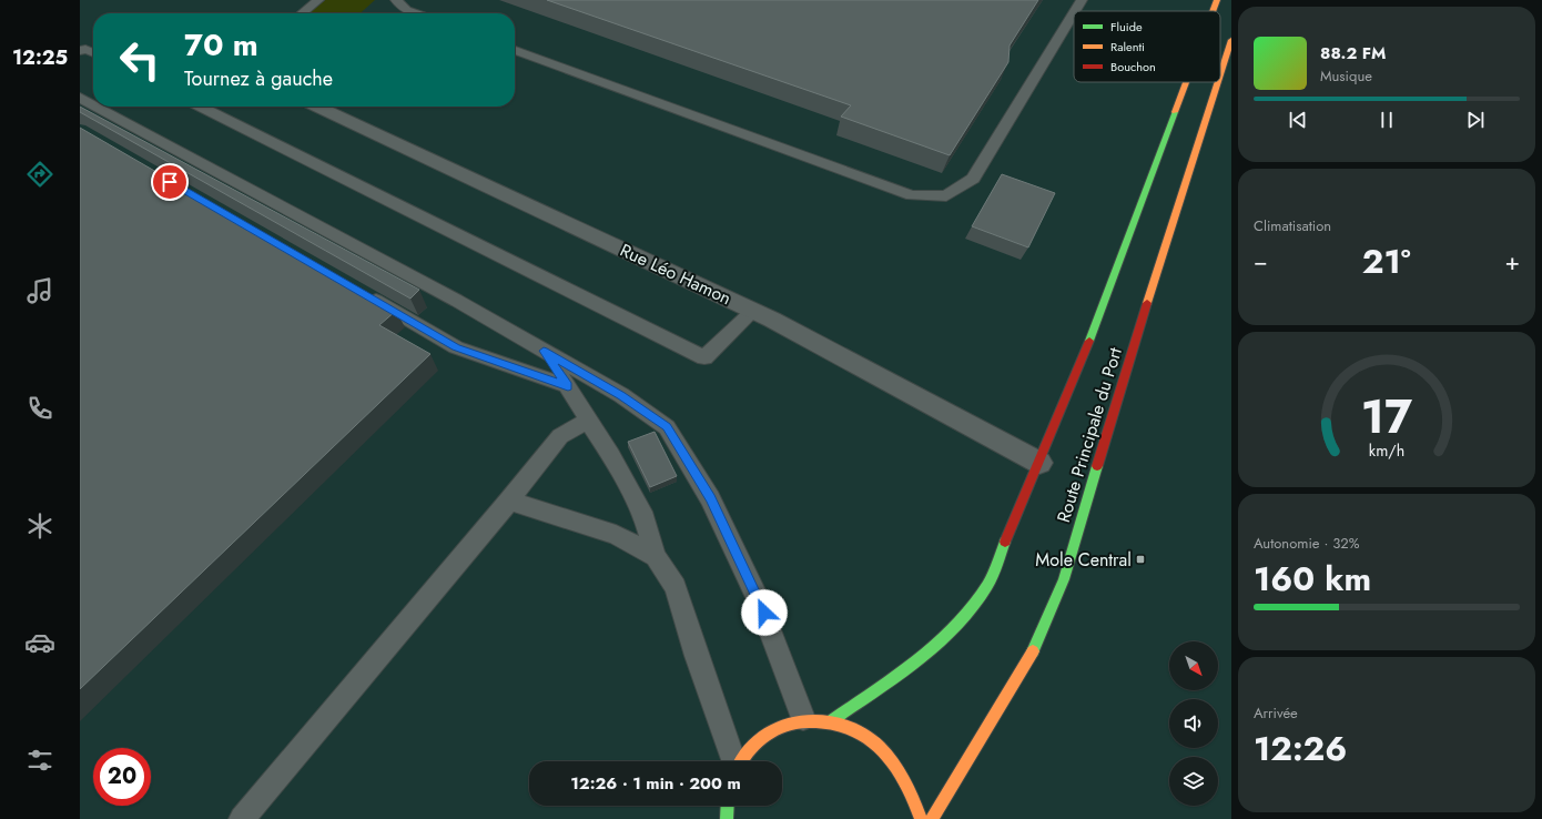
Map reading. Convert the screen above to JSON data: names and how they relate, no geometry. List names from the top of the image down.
{
  "streets": {
    "main road": ["Route Principale du Port"],
    "street": ["Rue Léo Hamon"]
  },
  "crossings": [
    ["Rue Léo Hamon", "Route Principale du Port"]
  ],
  "places": {
    "transit": ["Mole Central"]
  },
  "legend": ["Fluide", "Ralenti", "Bouchon"],
  "north": "bottom right",
  "page": {
    "tabs": "12:25",
    "turn": ["70 m", "Tournez à gauche"],
    "song": ["88.2 FM", "Musique"],
    "tile": [
      "Climatisation",
      ["Autonomie · 32%", "160 km"],
      ["Arrivée", "12:26"]
    ],
    "heat": ["−", "21°", "+"],
    "limit": "20",
    "trip": "12:26 · 1 min · 200 m",
    "gauge": ["17", "km/h"]
  }
}
